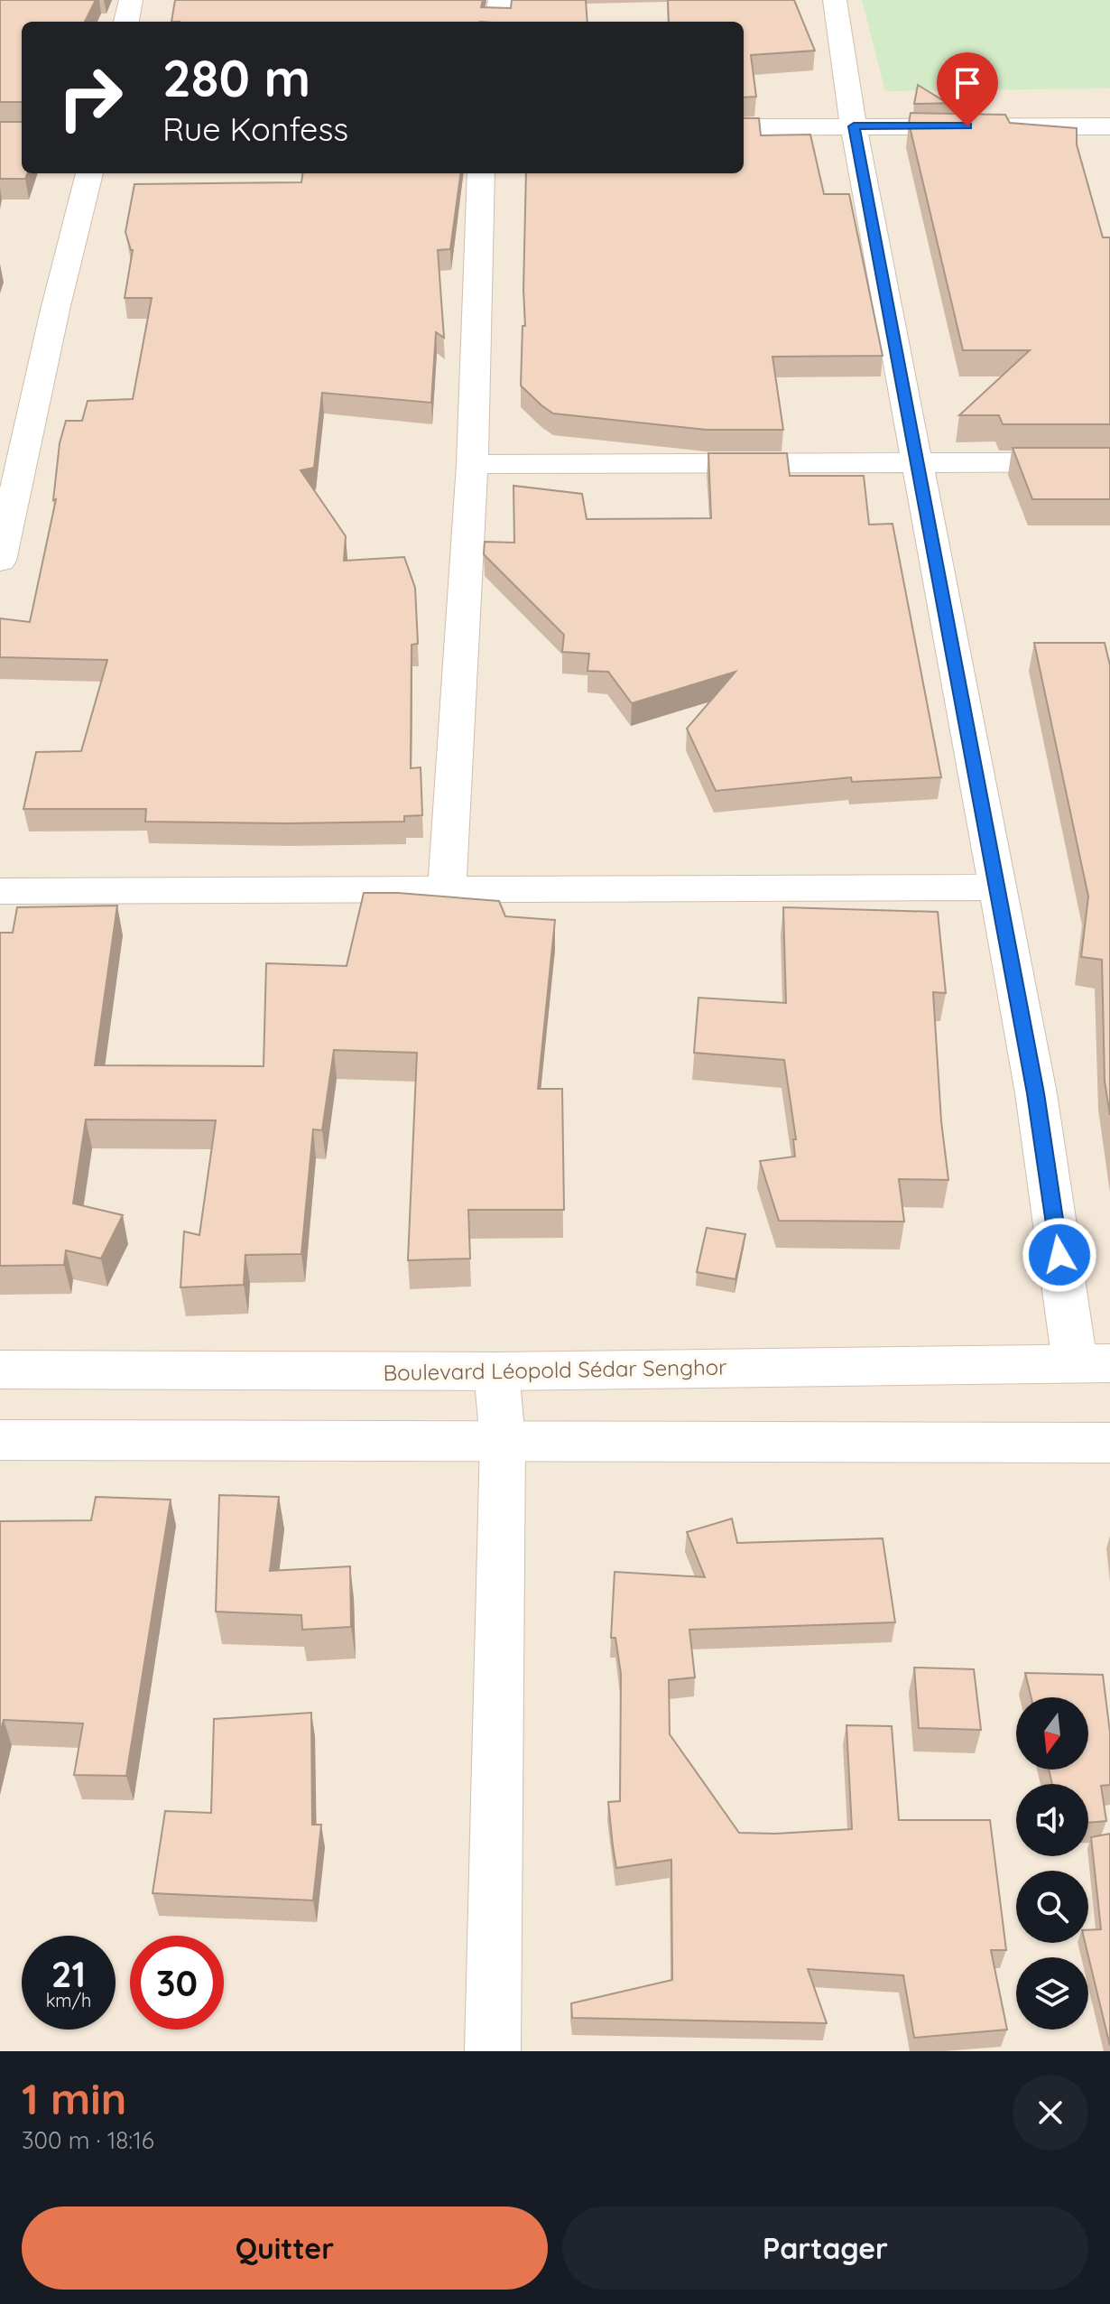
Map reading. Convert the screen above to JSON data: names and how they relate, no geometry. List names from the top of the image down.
{
  "streets": {
    "street": ["Boulevard Léopold Sédar Senghor"]
  },
  "north": "bottom",
  "page": {
    "turn": ["280 m", "Rue Konfess"],
    "speed": "21 km/h",
    "limit": "30",
    "heading": ["1 min", "300 m · 18:16"],
    "buttons": ["Quitter", "Partager"]
  }
}
